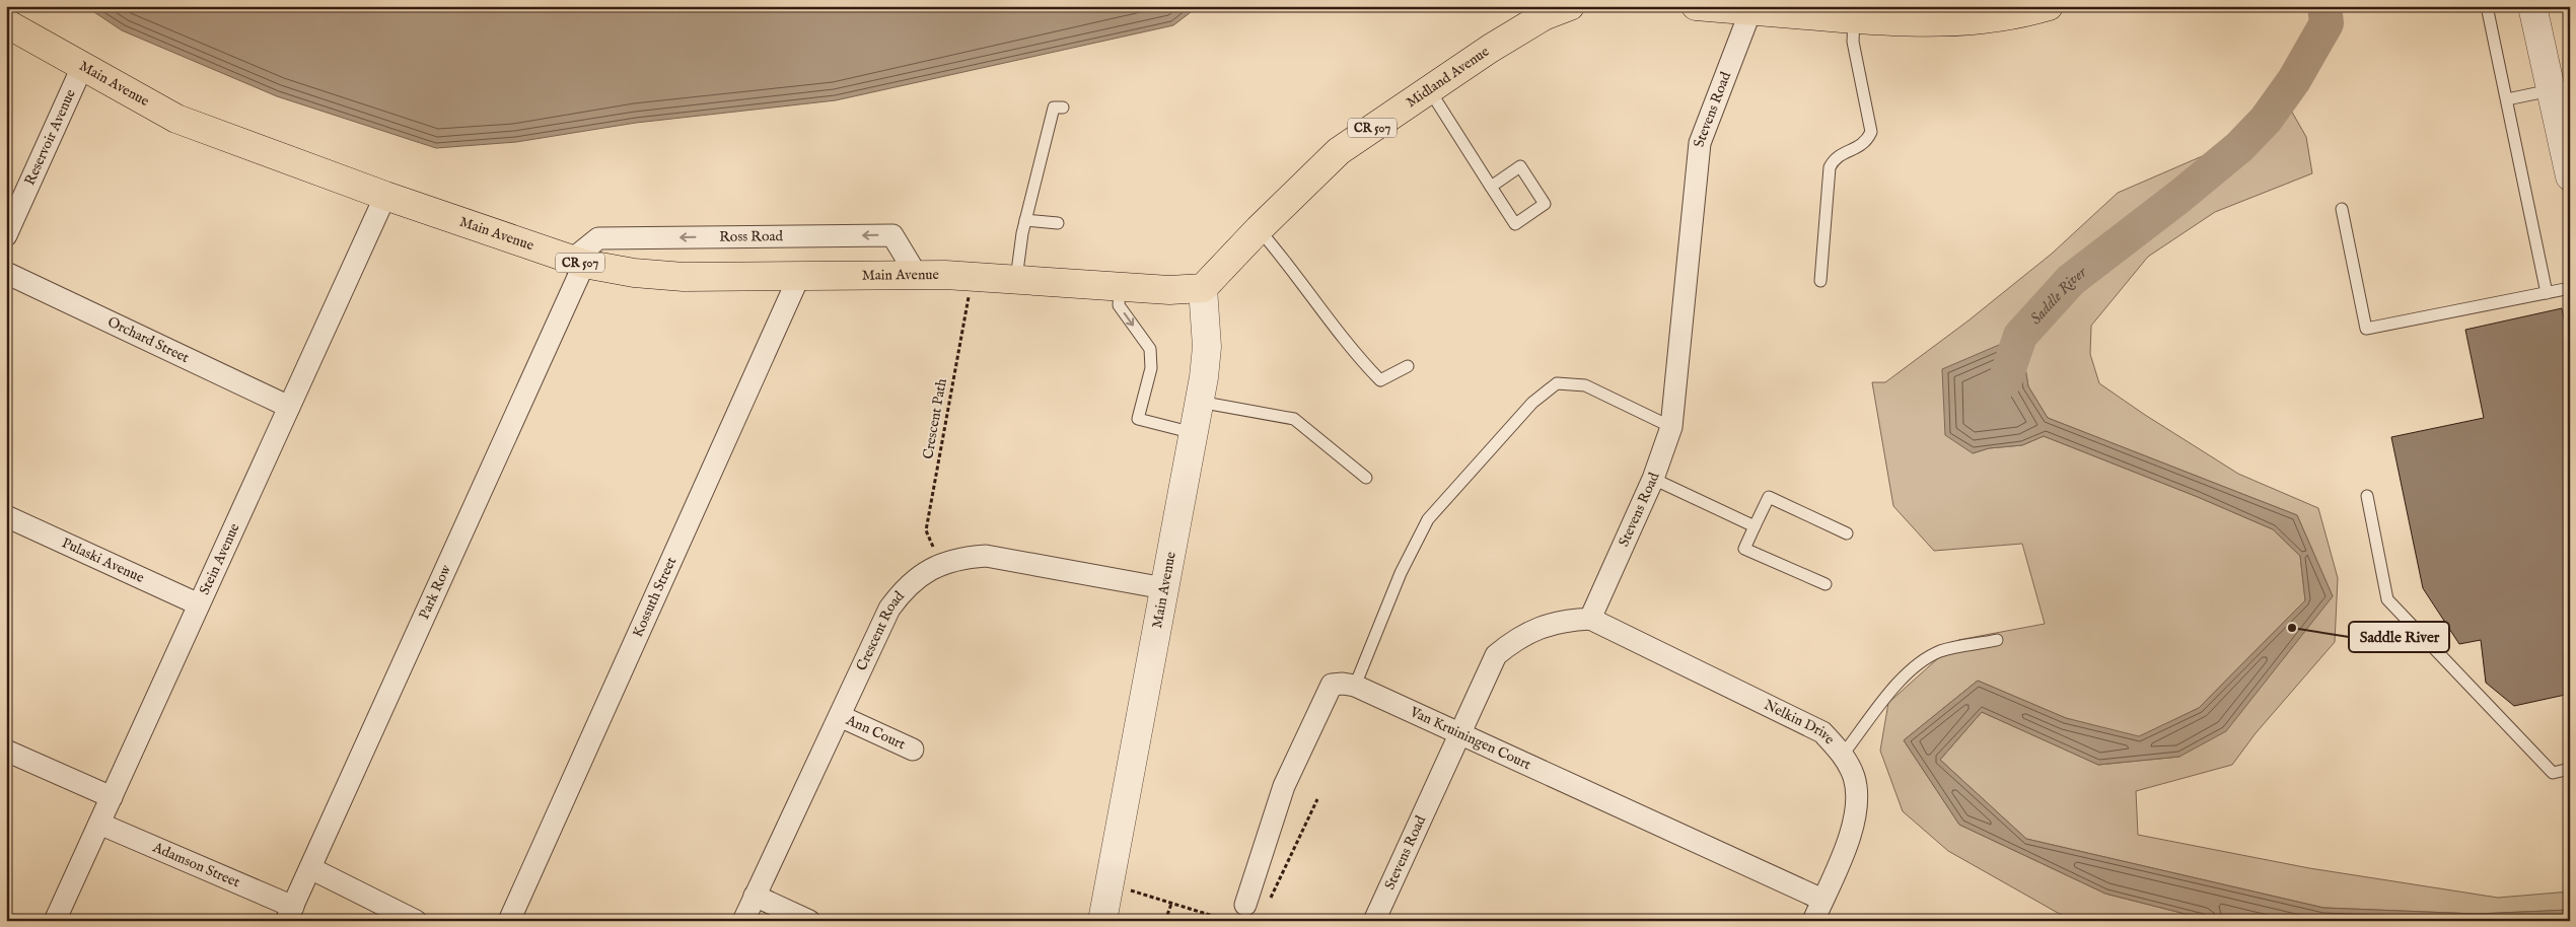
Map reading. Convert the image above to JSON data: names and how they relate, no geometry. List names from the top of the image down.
{
  "streets": {
    "main road": ["Midland Avenue", "Main Avenue", "CR 507"],
    "street": [
      "Stevens Road",
      "Reservoir Avenue",
      "Ross Road",
      "Orchard Street",
      "Stein Avenue",
      "Pulaski Avenue",
      "Park Row",
      "Kossuth Street",
      "Crescent Road",
      "Nelkin Drive",
      "Ann Court",
      "Van Kruiningen Court",
      "Adamson Street"
    ],
    "path": ["Crescent Path"]
  },
  "crossings": [
    ["Midland Avenue", "Main Avenue"],
    ["Main Avenue", "Reservoir Avenue"],
    ["Main Avenue", "Ross Road"],
    ["Main Avenue", "Crescent Path"],
    ["Main Avenue", "Stein Avenue"],
    ["Main Avenue", "Park Row"],
    ["Main Avenue", "Kossuth Street"],
    ["Main Avenue", "Crescent Road"],
    ["Stevens Road", "Nelkin Drive"],
    ["Stevens Road", "Van Kruiningen Court"],
    ["Ross Road", "Park Row"],
    ["Orchard Street", "Stein Avenue"],
    ["Crescent Path", "Crescent Road"],
    ["Stein Avenue", "Pulaski Avenue"],
    ["Stein Avenue", "Adamson Street"],
    ["Park Row", "Adamson Street"],
    ["Crescent Road", "Ann Court"],
    ["Nelkin Drive", "Van Kruiningen Court"]
  ],
  "one_way": ["Ross Road"],
  "water": ["Saddle River"],
  "places": ["Saddle River"]
}
